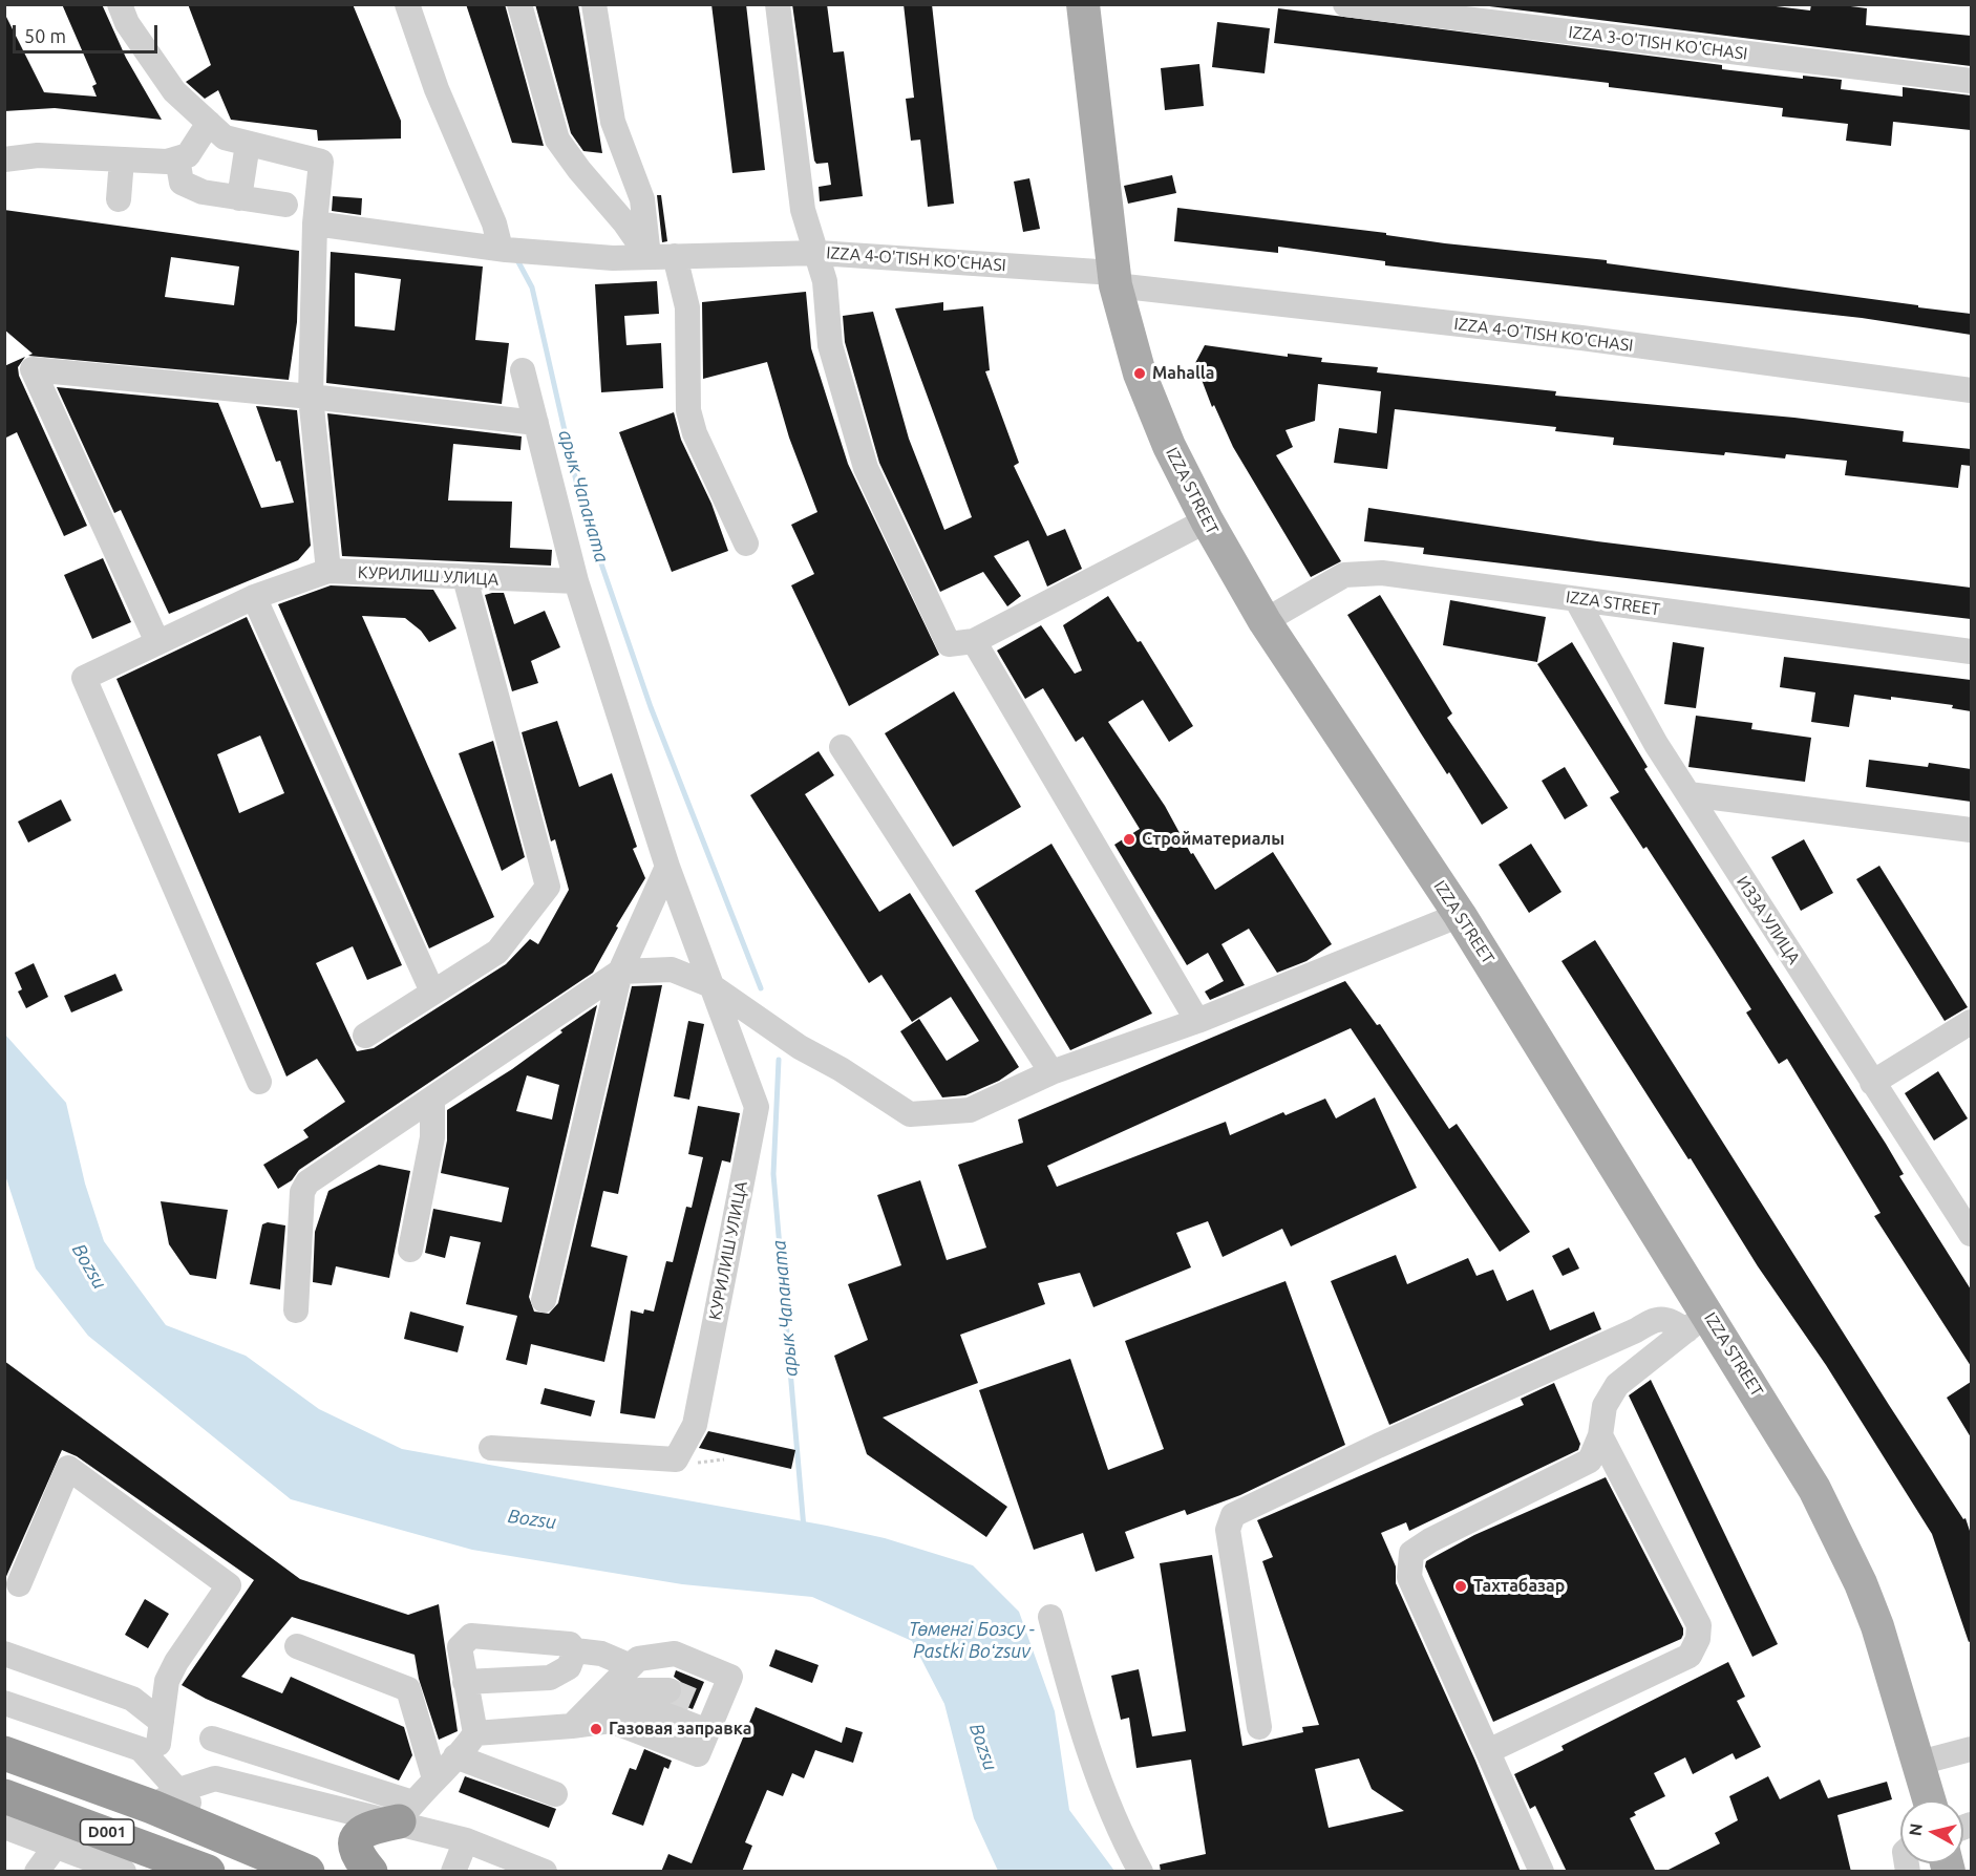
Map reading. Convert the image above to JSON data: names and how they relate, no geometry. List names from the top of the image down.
{
  "streets": {
    "highway": ["D001"],
    "main road": ["IZZA STREET"],
    "street": [
      "IZZA 3-O'TISH KO'CHASI",
      "IZZA 4-O'TISH KO'CHASI",
      "КУРИЛИШ УЛИЦА",
      "ИЗЗА УЛИЦА"
    ]
  },
  "crossings": [
    ["IZZA 4-O'TISH KO'CHASI", "IZZA STREET"],
    ["IZZA STREET", "ИЗЗА УЛИЦА"]
  ],
  "water": ["арык Чапаната", "Bozsu", "Төменгі Бозсу - Pastki Boʻzsuv"],
  "places": [
    "Mahalla",
    "Стройматериалы",
    "Тахтабазар",
    "Газовая заправка"
  ],
  "scale_bar": "50 m",
  "north": "left"
}
